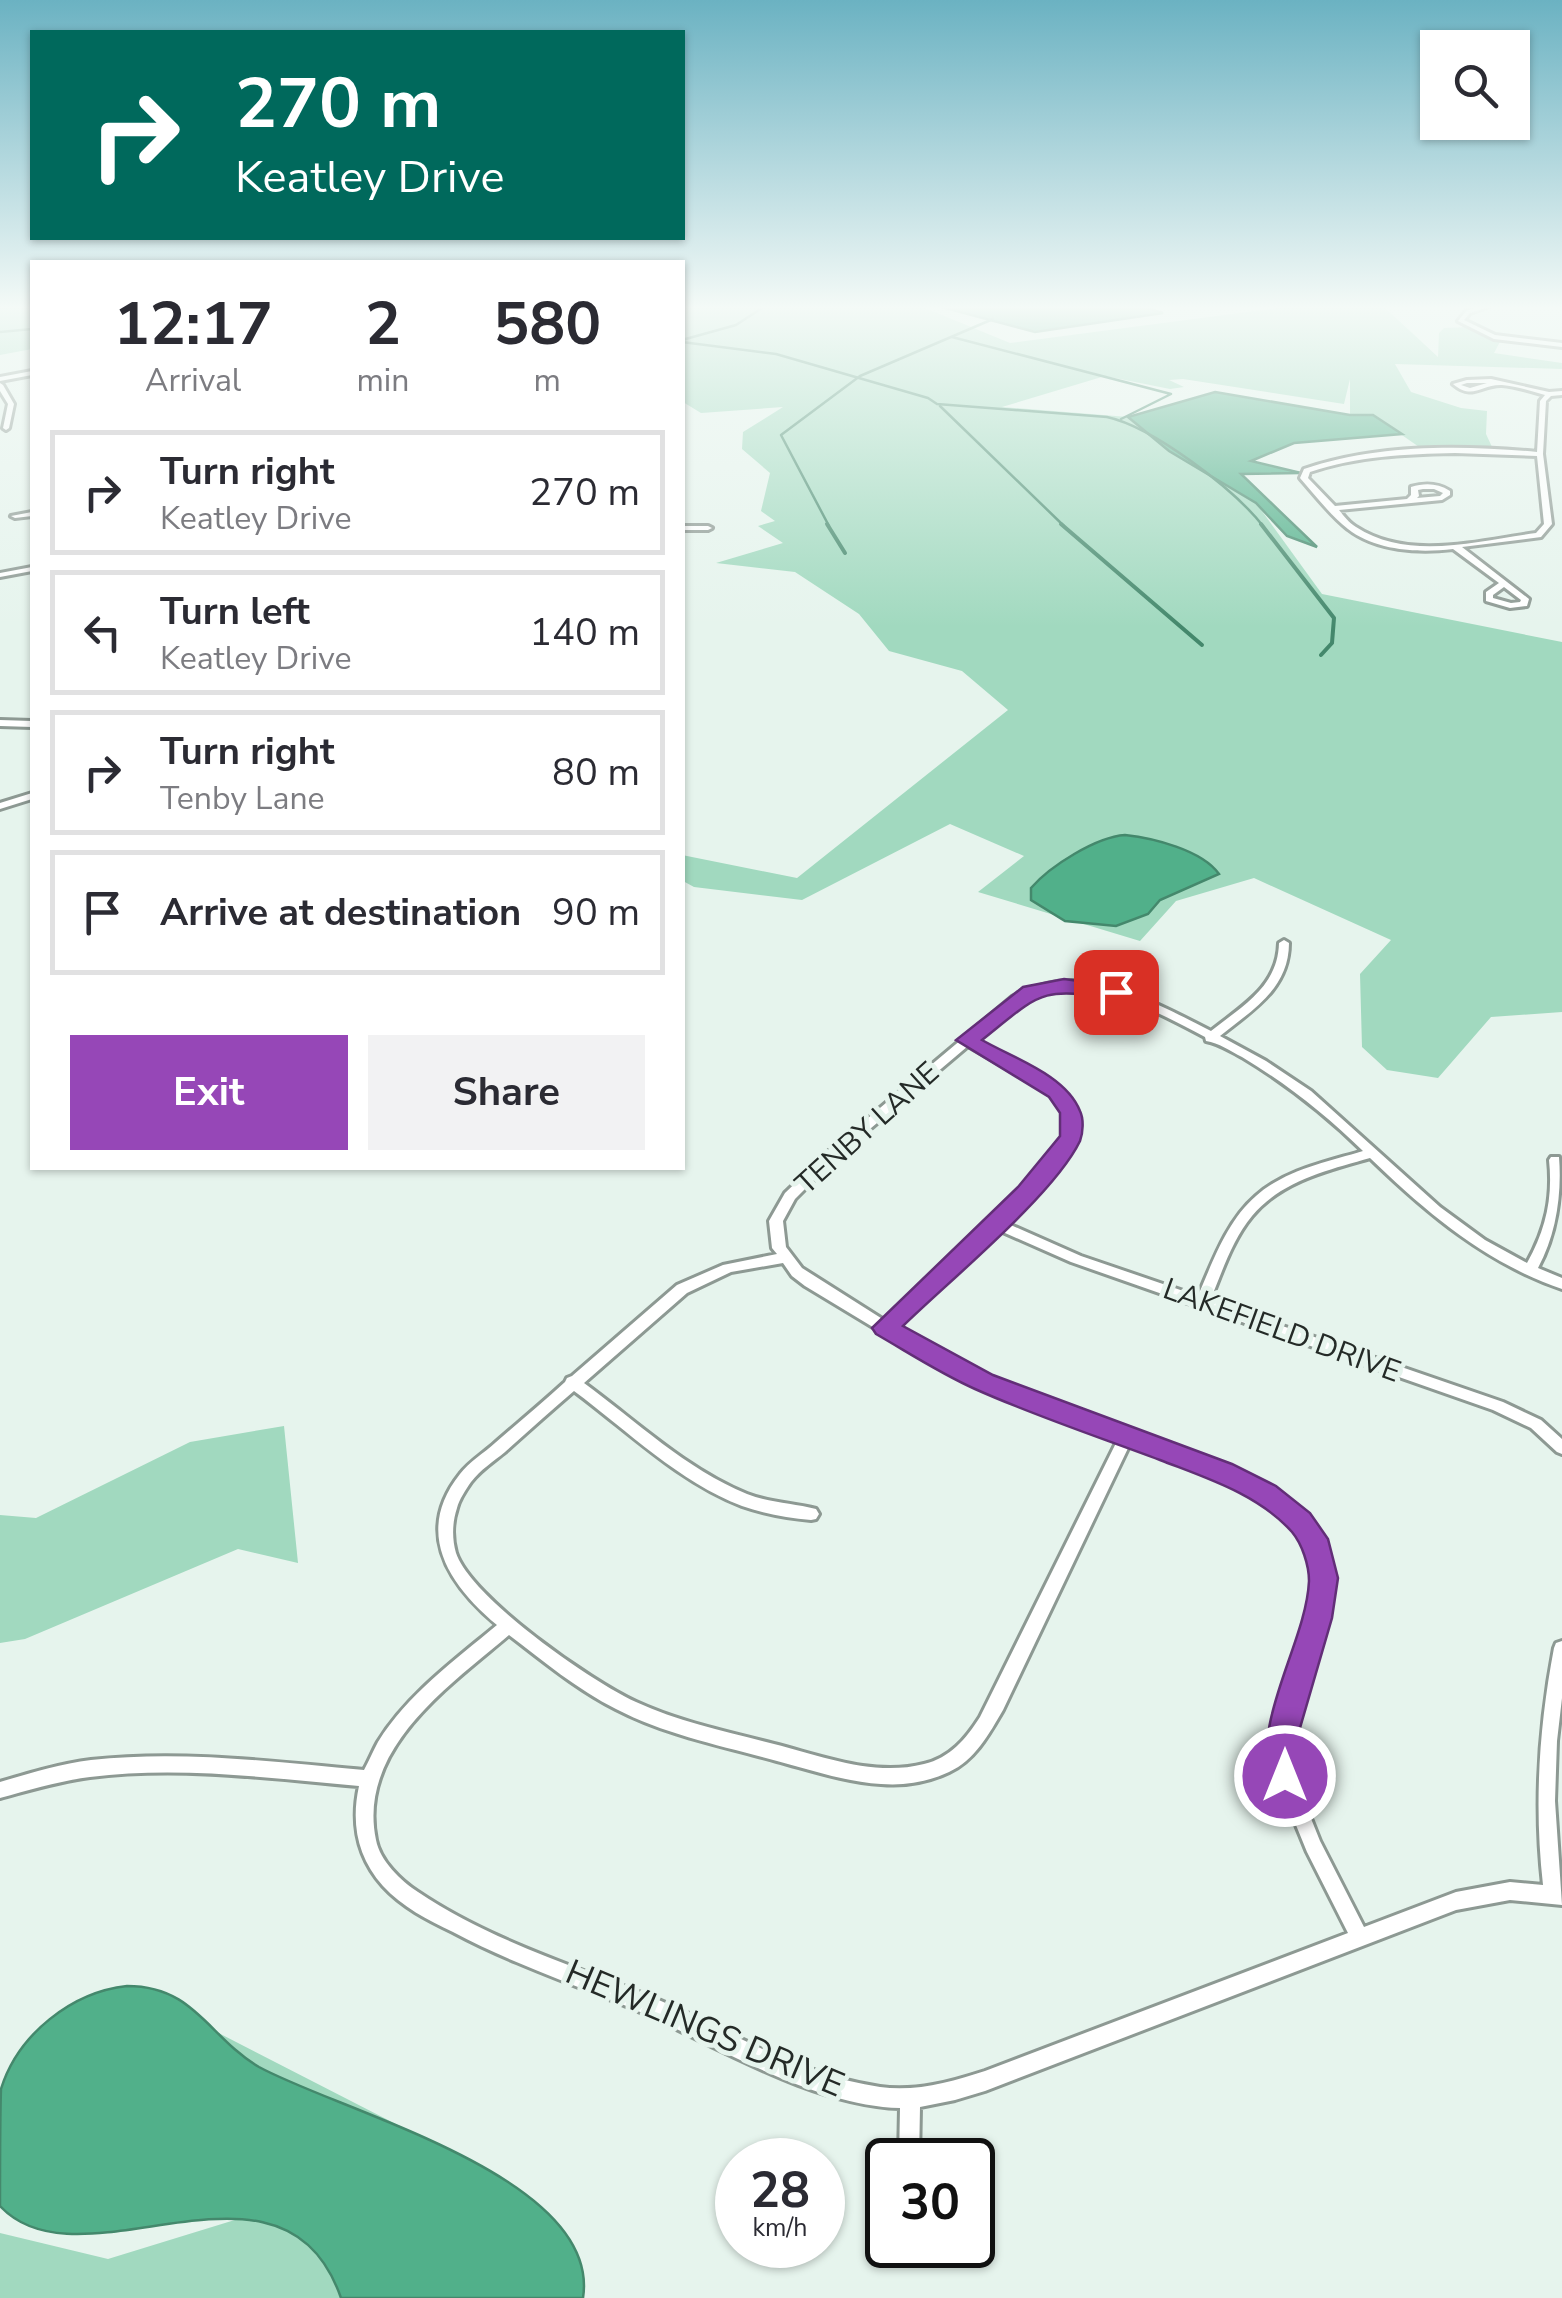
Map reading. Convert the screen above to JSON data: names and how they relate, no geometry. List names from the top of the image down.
{
  "streets": {
    "street": ["TENBY LANE", "LAKEFIELD DRIVE", "HEWLINGS DRIVE"]
  },
  "page": {
    "turn": ["270 m", "Keatley Drive"],
    "eta": [
      "12:17",
      "Arrival",
      "2",
      "min",
      "580",
      "m"
    ],
    "list": [
      {
        "name": "Turn right",
        "note": "Keatley Drive",
        "value": "270 m"
      },
      {
        "name": "Turn left",
        "note": "Keatley Drive",
        "value": "140 m"
      },
      {
        "name": "Turn right",
        "note": "Tenby Lane",
        "value": "80 m"
      },
      {
        "name": "Arrive at destination",
        "value": "90 m"
      }
    ],
    "buttons": ["Exit", "Share"],
    "speed": "28 km/h",
    "limit": "30"
  }
}
